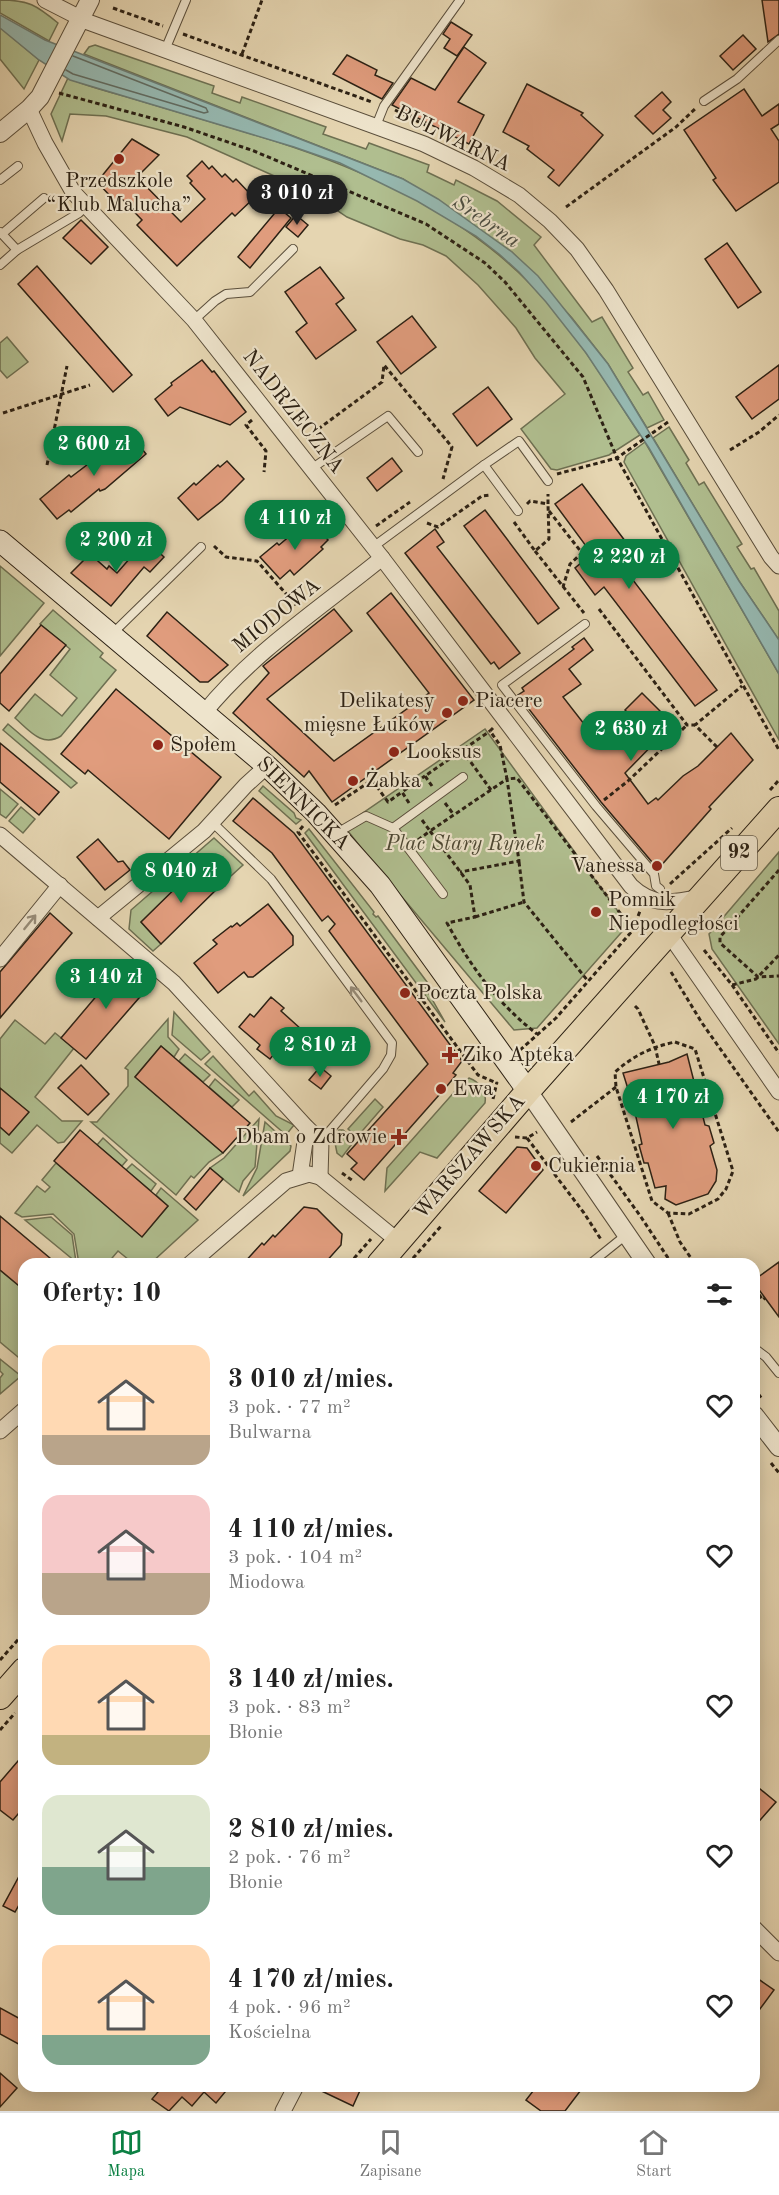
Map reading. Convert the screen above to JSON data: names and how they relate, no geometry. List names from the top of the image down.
{
  "streets": {
    "main road": ["SIENNICKA", "92", "WARSZAWSKA"],
    "street": ["BULWARNA", "NADRZECZNA", "MIODOWA"]
  },
  "crossings": [
    ["NADRZECZNA", "MIODOWA"],
    ["NADRZECZNA", "WARSZAWSKA"],
    ["MIODOWA", "SIENNICKA"],
    ["SIENNICKA", "WARSZAWSKA"]
  ],
  "water": ["Srebrna"],
  "parks": ["Plac Stary Rynek"],
  "places": {
    "other": [
      "Przedszkole “Klub Malucha”",
      "Piacere",
      "Delikatesy mięsne Łuków",
      "Społem",
      "Looksus",
      "Żabka",
      "Vanessa",
      "Pomnik Niepodległości",
      "Poczta Polska",
      "Ewa",
      "Cukiernia"
    ],
    "health": ["Ziko Apteka", "Dbam o Zdrowie"]
  },
  "page": {
    "price": [
      "3 010 zł",
      "2 600 zł",
      "4 110 zł",
      "2 200 zł",
      "2 220 zł",
      "2 630 zł",
      "8 040 zł",
      "3 140 zł",
      "2 810 zł",
      "4 170 zł"
    ],
    "heading": "Oferty: 10",
    "list": [
      {
        "name": "3 010 zł/mies.",
        "note": "3 pok. · 77 m² · Bulwarna"
      },
      {
        "name": "4 110 zł/mies.",
        "note": "3 pok. · 104 m² · Miodowa"
      },
      {
        "name": "3 140 zł/mies.",
        "note": "3 pok. · 83 m² · Błonie"
      },
      {
        "name": "2 810 zł/mies.",
        "note": "2 pok. · 76 m² · Błonie"
      },
      {
        "name": "4 170 zł/mies.",
        "note": "4 pok. · 96 m² · Kościelna"
      }
    ],
    "tabs": ["Mapa", "Zapisane", "Start"]
  }
}
